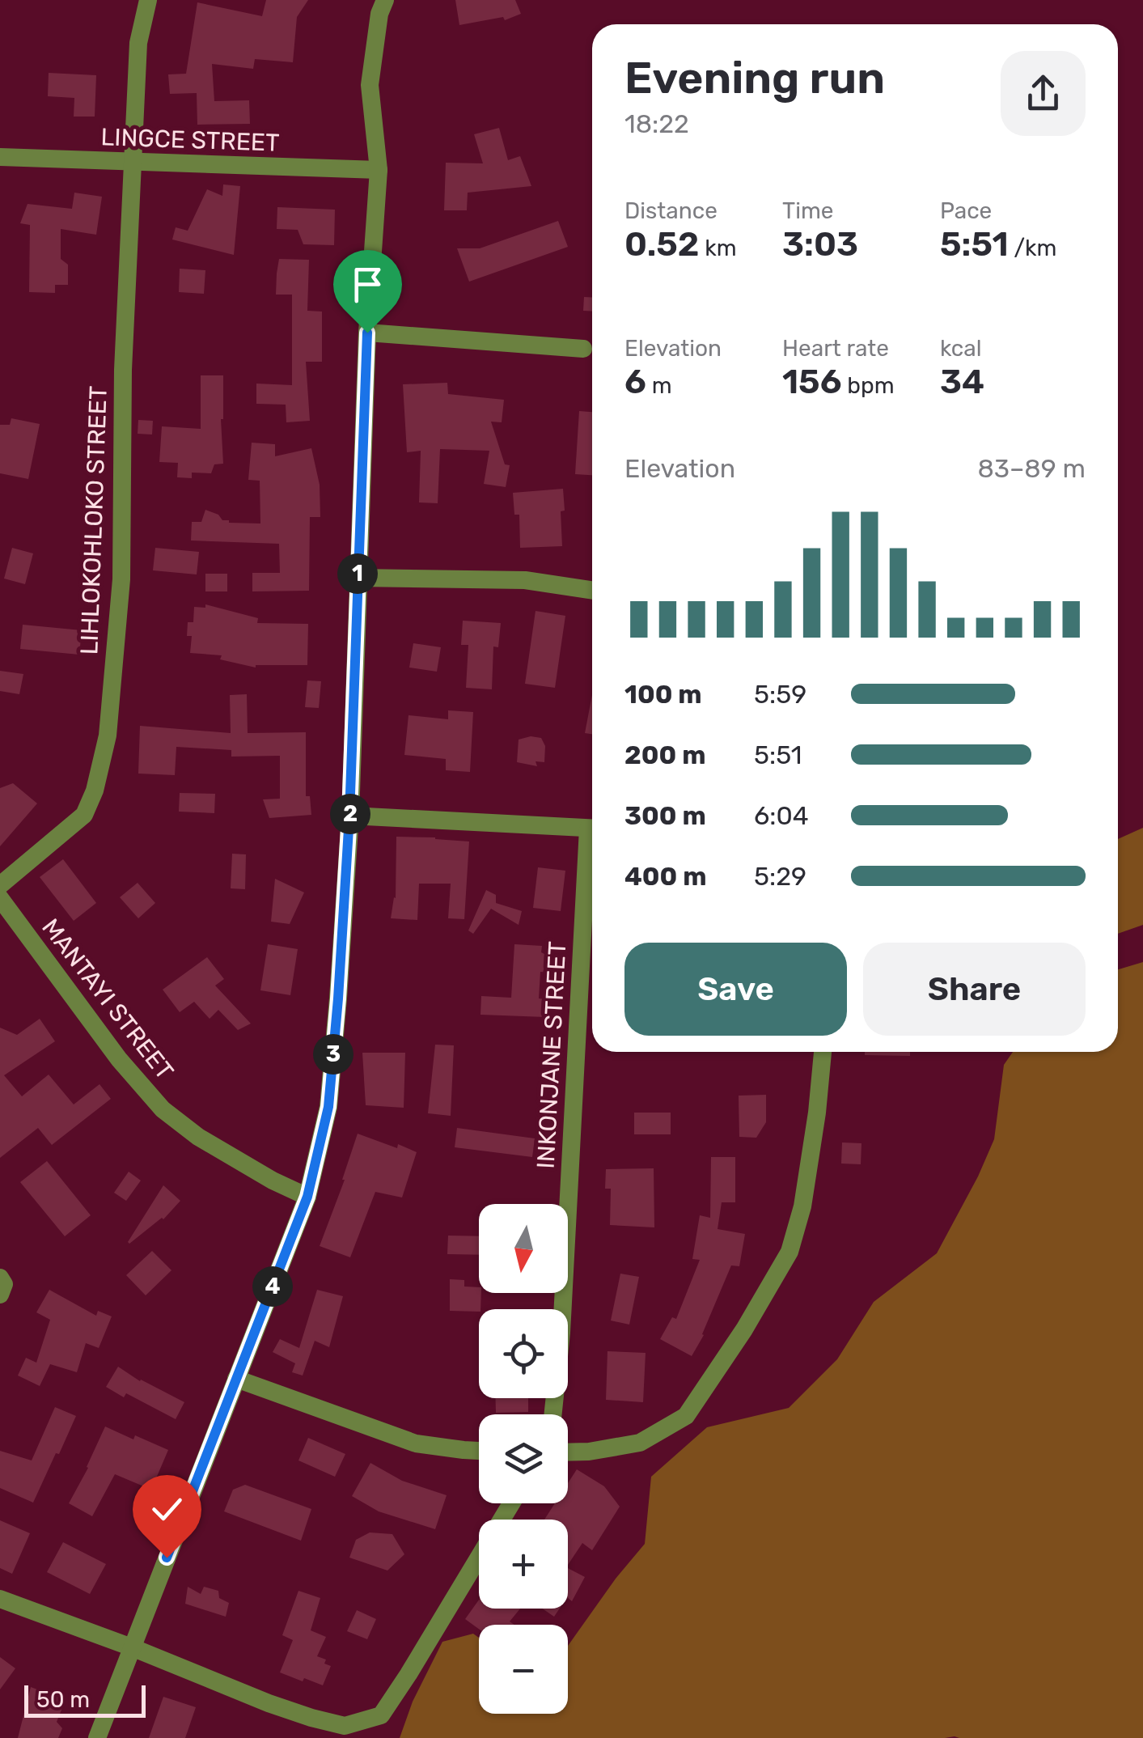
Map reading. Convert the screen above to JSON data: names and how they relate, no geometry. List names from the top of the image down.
{
  "streets": {
    "street": [
      "LINGCE STREET",
      "LIHLOKOHLOKO STREET",
      "MANTAYI STREET",
      "INKONJANE STREET"
    ]
  },
  "crossings": [
    ["LINGCE STREET", "LIHLOKOHLOKO STREET"]
  ],
  "scale_bar": "50 m",
  "north": "bottom",
  "page": {
    "heading": ["Evening run", "18:22"],
    "stats": [
      ["Distance", "0.52 km"],
      ["Time", "3:03"],
      ["Pace", "5:51 /km"],
      ["Elevation", "6 m"],
      ["Heart rate", "156 bpm"],
      ["kcal", "34"]
    ],
    "chart": ["Elevation", "83–89 m"],
    "pins": [
      "1",
      "2",
      "3",
      "4"
    ],
    "list": [
      {
        "name": "100 m",
        "note": "5:59"
      },
      {
        "name": "200 m",
        "note": "5:51"
      },
      {
        "name": "300 m",
        "note": "6:04"
      },
      {
        "name": "400 m",
        "note": "5:29"
      }
    ],
    "buttons": ["Save", "Share"],
    "map_buttons": ["+", "−"],
    "scale": "50 m"
  }
}
